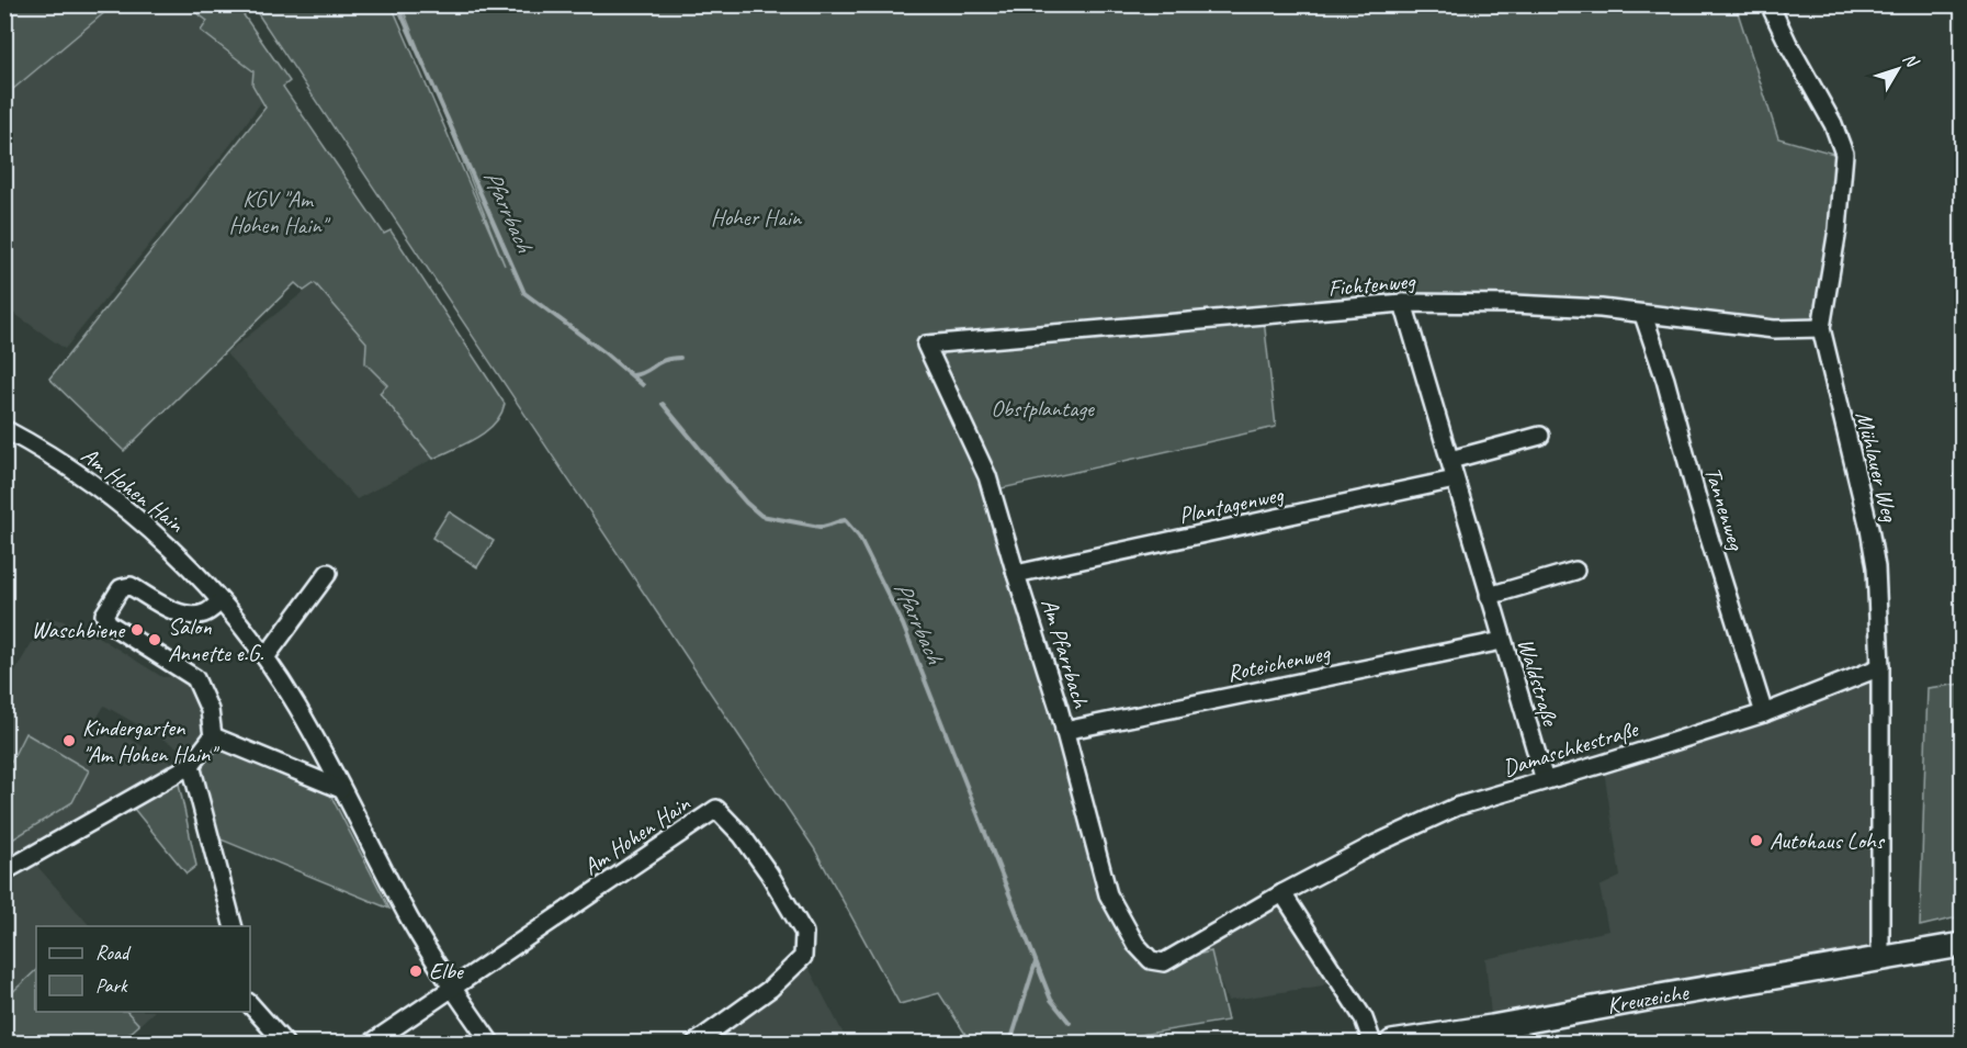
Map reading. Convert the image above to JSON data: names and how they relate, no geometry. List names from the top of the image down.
{
  "streets": {
    "main road": ["Kreuzeiche"],
    "street": [
      "Fichtenweg",
      "Mühlauer Weg",
      "Am Hohen Hain",
      "Plantagenweg",
      "Tannenweg",
      "Am Pfarrbach",
      "Roteichenweg",
      "Waldstraße",
      "Damaschkestraße"
    ]
  },
  "crossings": [
    ["Fichtenweg", "Mühlauer Weg"],
    ["Fichtenweg", "Tannenweg"],
    ["Fichtenweg", "Am Pfarrbach"],
    ["Fichtenweg", "Waldstraße"],
    ["Mühlauer Weg", "Damaschkestraße"],
    ["Mühlauer Weg", "Kreuzeiche"],
    ["Plantagenweg", "Am Pfarrbach"],
    ["Plantagenweg", "Waldstraße"],
    ["Tannenweg", "Damaschkestraße"],
    ["Am Pfarrbach", "Roteichenweg"],
    ["Am Pfarrbach", "Damaschkestraße"],
    ["Roteichenweg", "Waldstraße"],
    ["Waldstraße", "Damaschkestraße"]
  ],
  "water": ["Pfarrbach"],
  "parks": ["KGV \"Am Hohen Hain\"", "Hoher Hain", "Obstplantage"],
  "places": [
    "Waschbiene",
    "Salon Annette e.G.",
    "Kindergarten \"Am Hohen Hain\"",
    "Autohaus Lohs",
    "Elbe"
  ],
  "legend": ["Road", "Park"],
  "north": "top right"
}
